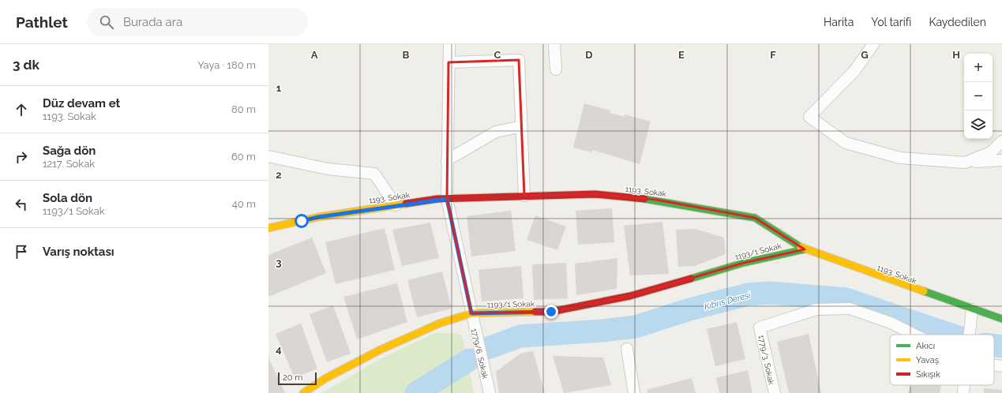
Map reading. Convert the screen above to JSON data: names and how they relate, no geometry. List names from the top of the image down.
{
  "streets": {
    "street": [
      "1193. Sokak",
      "1193/1 Sokak",
      "1779/6. Sokak",
      "1779/3. Sokak"
    ]
  },
  "crossings": [
    ["1193. Sokak", "1193/1 Sokak"],
    ["1193. Sokak", "1779/6. Sokak"],
    ["1193/1 Sokak", "1779/6. Sokak"]
  ],
  "water": ["Kıbrıs Deresi"],
  "legend": ["Akıcı", "Yavaş", "Sıkışık"],
  "scale_bar": "20 m",
  "page": {
    "header": "Pathlet",
    "search": "Burada ara",
    "nav": ["Harita", "Yol tarifi", "Kaydedilen"],
    "heading": ["3 dk", "Yaya · 180 m"],
    "map_buttons": ["+", "−"],
    "list": [
      ["Düz devam et", "1193. Sokak", "80 m"],
      ["Sağa dön", "1217. Sokak", "60 m"],
      ["Sola dön", "1193/1 Sokak", "40 m"],
      "Varış noktası"
    ],
    "scale": "20 m"
  },
  "grid": {
    "columns": [
      "A",
      "B",
      "C",
      "D",
      "E",
      "F",
      "G",
      "H"
    ],
    "rows": [
      "1",
      "2",
      "3",
      "4"
    ]
  }
}
